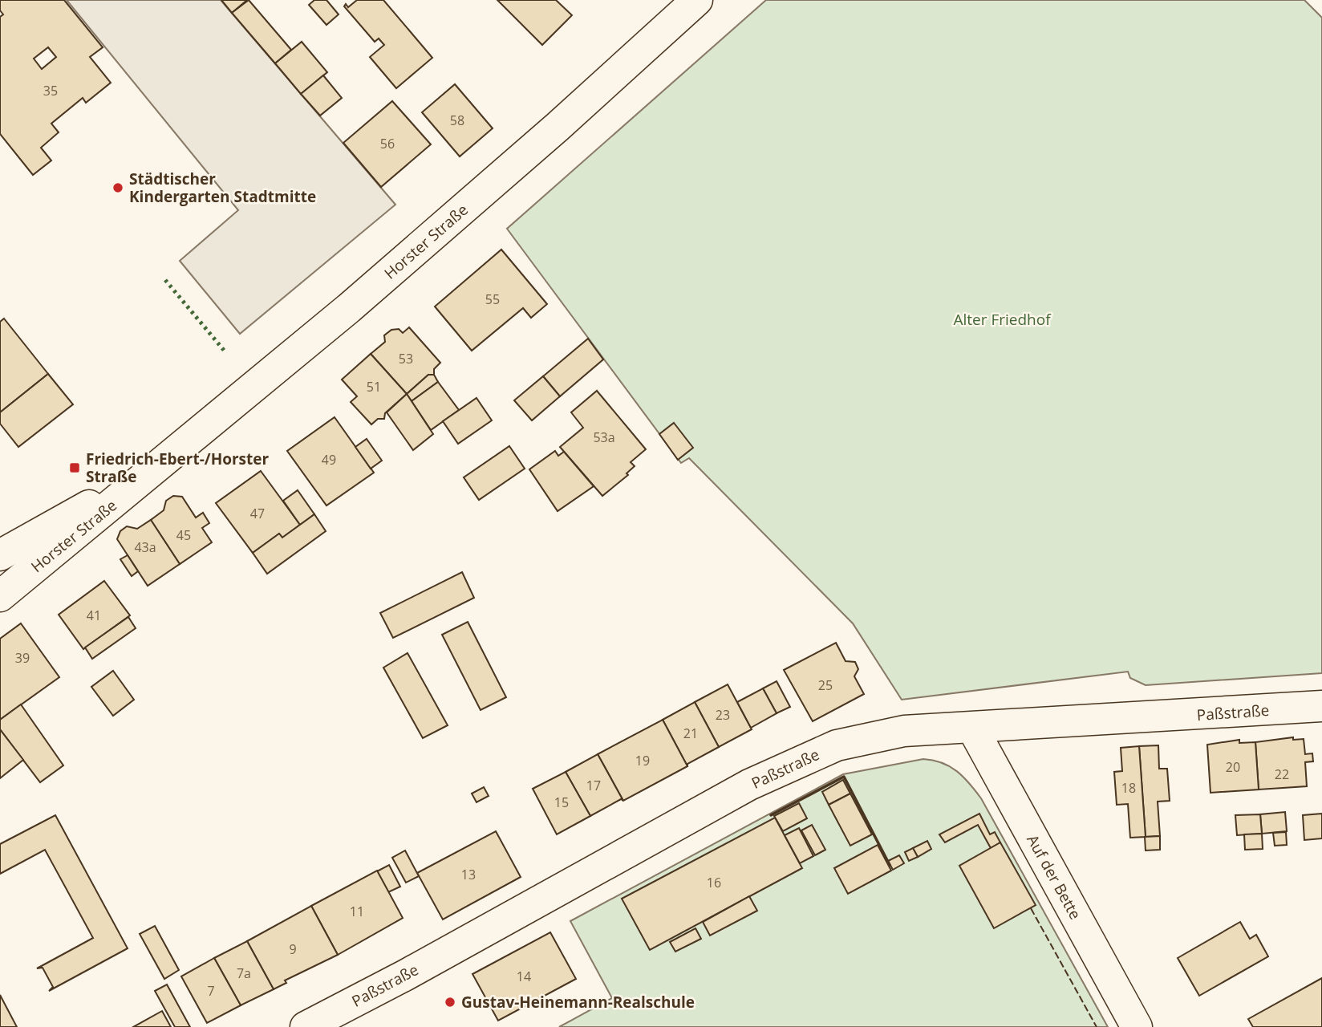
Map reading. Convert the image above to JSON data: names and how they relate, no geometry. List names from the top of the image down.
{
  "streets": {
    "street": ["Horster Straße", "Paßstraße", "Auf der Bette"]
  },
  "crossings": [
    ["Paßstraße", "Auf der Bette"]
  ],
  "parks": ["Alter Friedhof"],
  "places": {
    "other": ["Städtischer Kindergarten Stadtmitte", "Gustav-Heinemann-Realschule"],
    "transit": ["Friedrich-Ebert-/Horster Straße"]
  },
  "house_numbers": [
    "35",
    "58",
    "56",
    "55",
    "53",
    "51",
    "53a",
    "49",
    "47",
    "45",
    "43a",
    "41",
    "39",
    "25",
    "23",
    "21",
    "19",
    "20",
    "22",
    "17",
    "18",
    "15",
    "13",
    "16",
    "11",
    "9",
    "7a",
    "14",
    "7"
  ]
}
